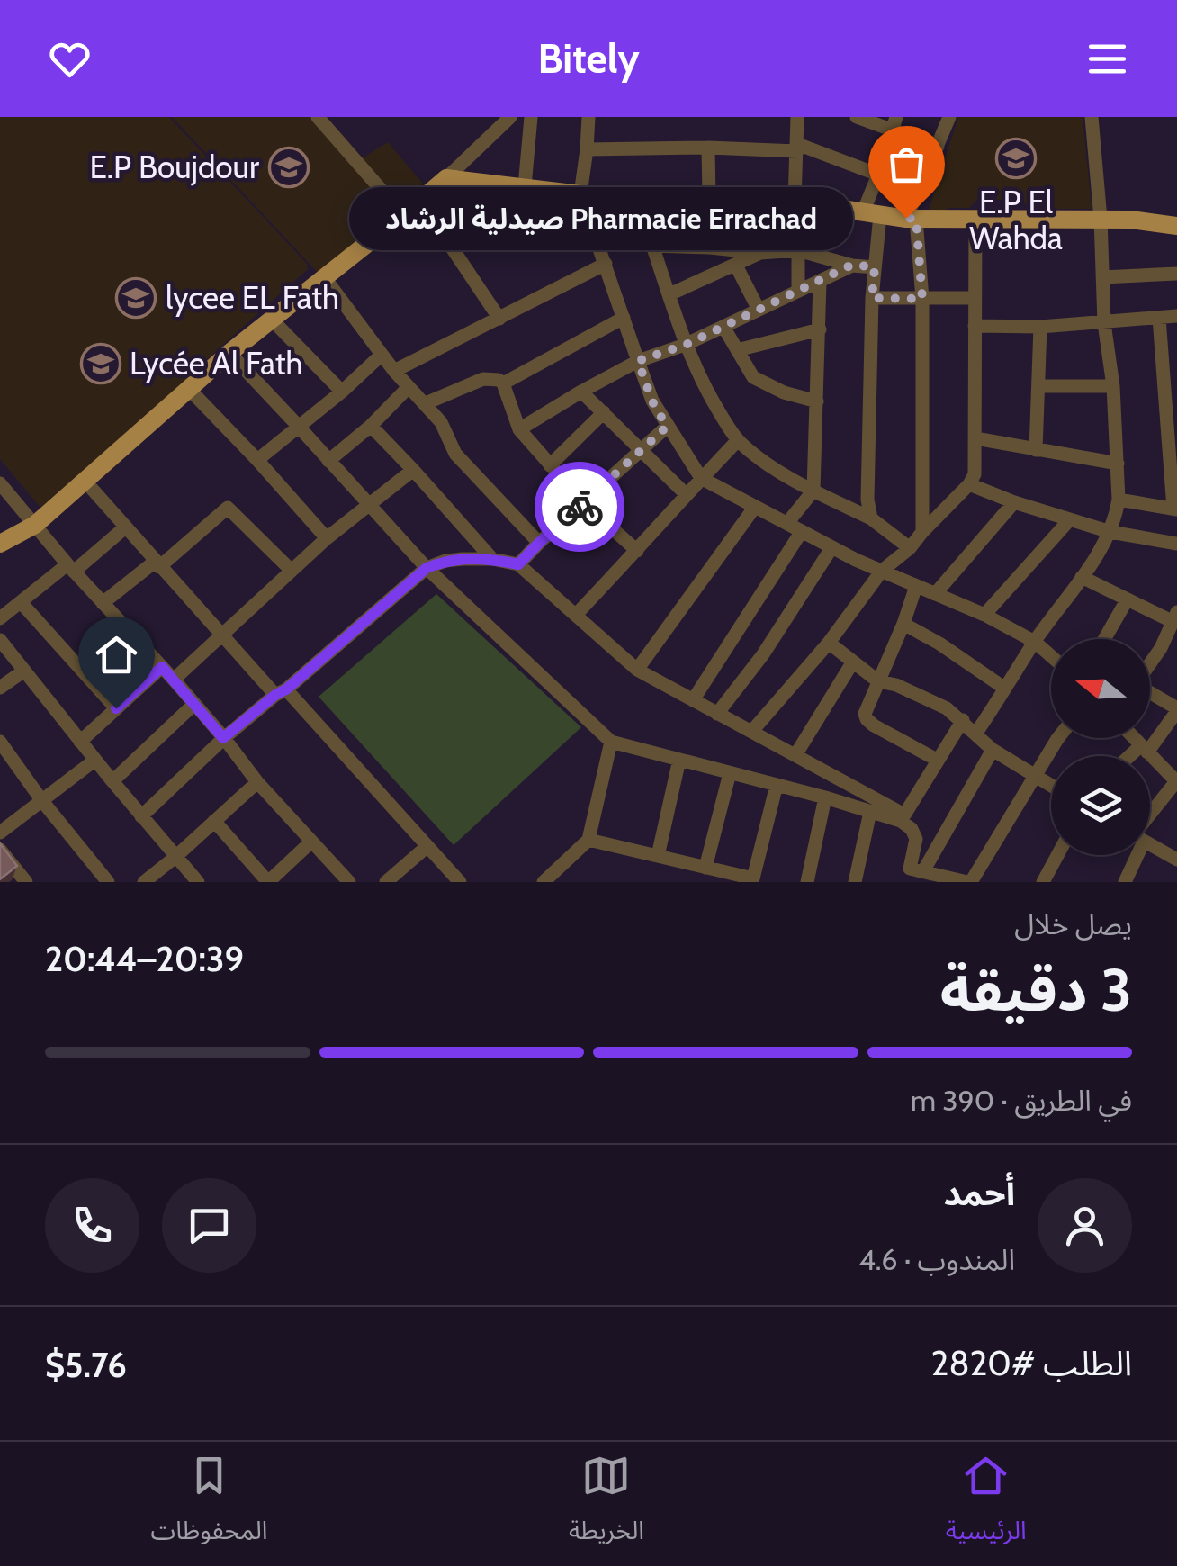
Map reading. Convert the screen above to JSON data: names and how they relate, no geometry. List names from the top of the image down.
{
  "places": {
    "school or university": [
      "E.P El Wahda",
      "E.P Boujdour",
      "lycee EL Fath",
      "Lycée Al Fath"
    ],
    "other": ["Pharmacie Errachad صيدلية الرشاد"]
  },
  "north": "left",
  "page": {
    "header": "Bitely",
    "bubble": "Pharmacie Errachad صيدلية الرشاد",
    "heading": ["3 دقيقة", "يصل خلال", "20:39–20:44"],
    "panel": [
      "أحمد",
      "المندوب · 4.6",
      "الطلب #2820",
      "$5.76"
    ],
    "bar": "في الطريق · 390 m",
    "tabs": ["الرئيسية", "الخريطة", "المحفوظات"]
  }
}
